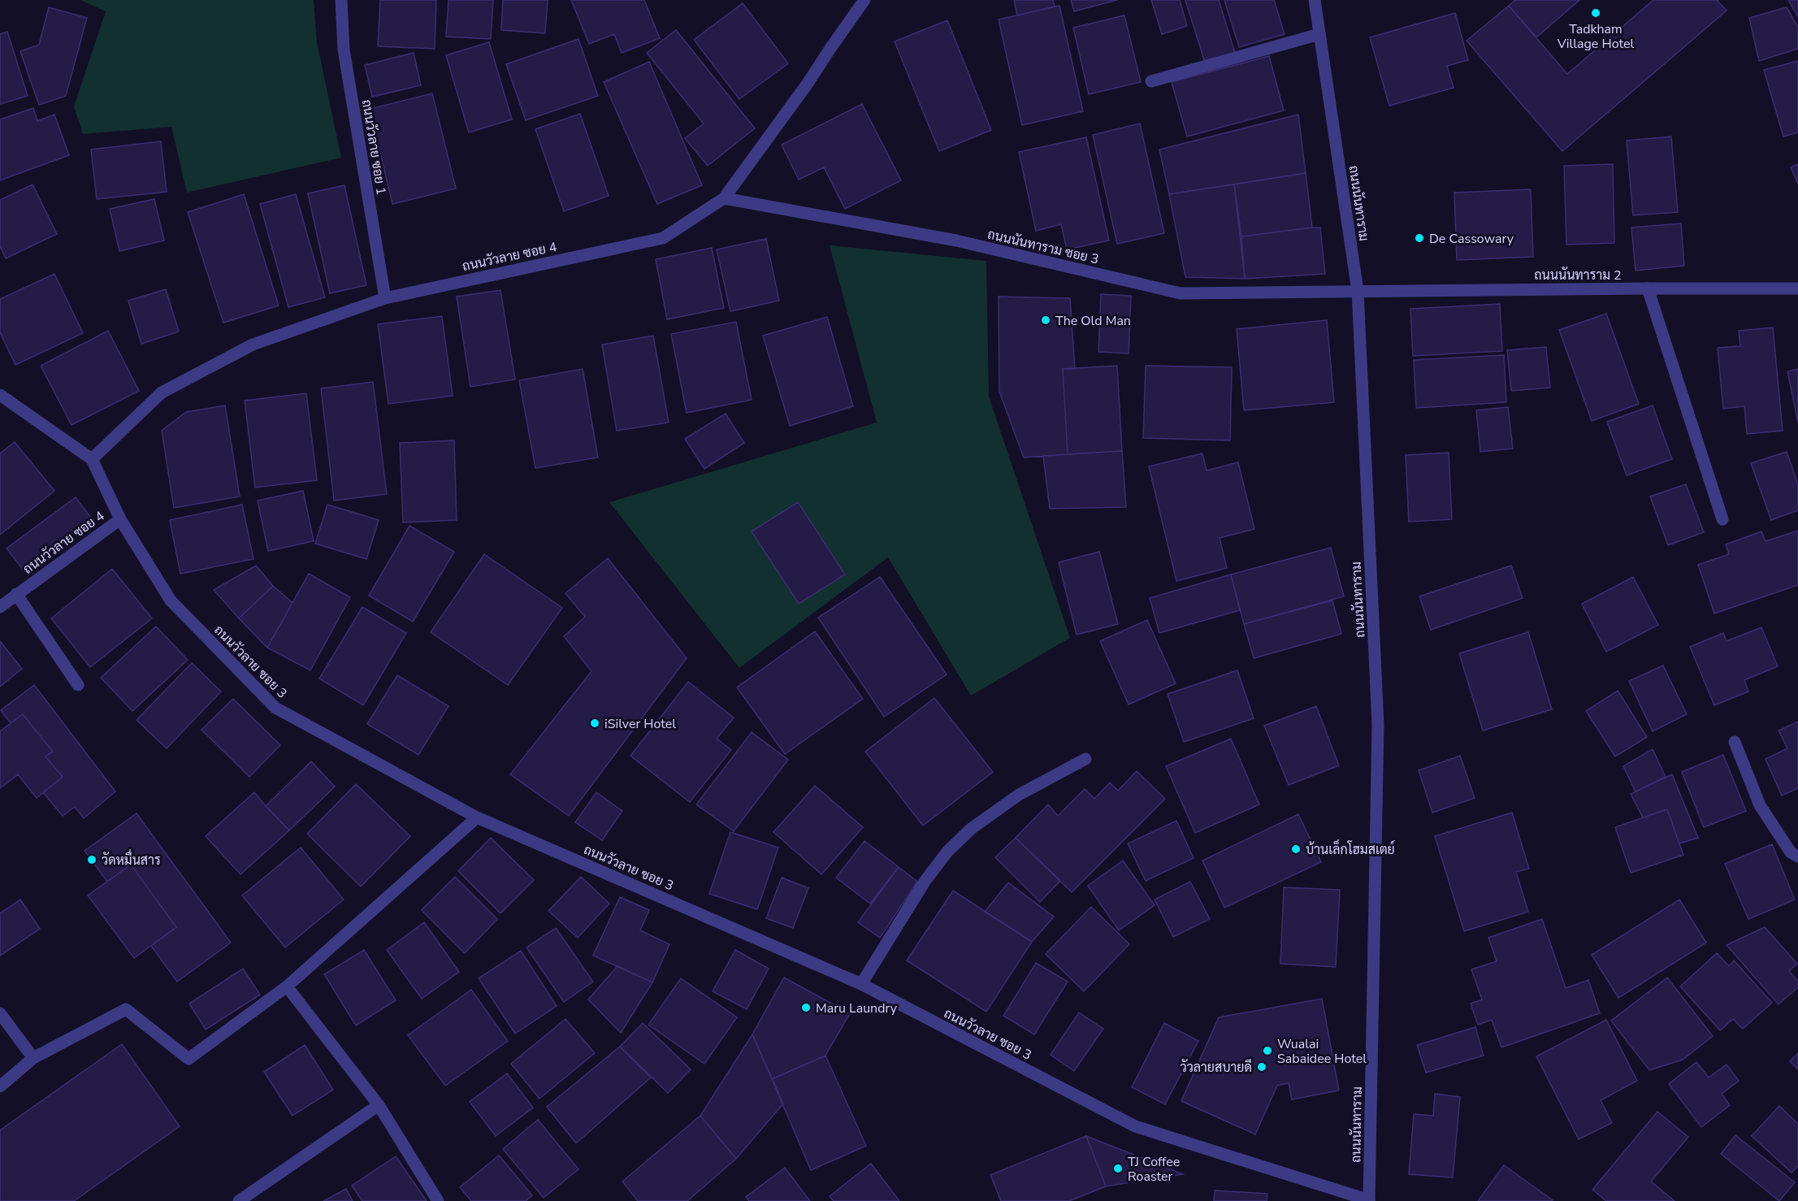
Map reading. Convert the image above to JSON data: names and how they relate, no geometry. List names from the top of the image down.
{
  "streets": {
    "street": [
      "ถนนวัวลาย ซอย 1",
      "ถนนนันทาราม",
      "ถนนนันทาราม ซอย 3",
      "ถนนวัวลาย ซอย 4",
      "ถนนนันทาราม 2",
      "ถนนวัวลาย ซอย 3"
    ]
  },
  "crossings": [
    ["ถนนวัวลาย ซอย 1", "ถนนวัวลาย ซอย 4"],
    ["ถนนนันทาราม", "ถนนนันทาราม ซอย 3"],
    ["ถนนนันทาราม", "ถนนนันทาราม 2"],
    ["ถนนนันทาราม", "ถนนวัวลาย ซอย 3"],
    ["ถนนนันทาราม ซอย 3", "ถนนวัวลาย ซอย 4"],
    ["ถนนนันทาราม ซอย 3", "ถนนนันทาราม 2"],
    ["ถนนวัวลาย ซอย 4", "ถนนวัวลาย ซอย 3"]
  ],
  "places": [
    "Tadkham Village Hotel",
    "De Cassowary",
    "The Old Man",
    "iSilver Hotel",
    "บ้านเล็กโฮมสเตย์",
    "วัดหมื่นสาร",
    "Maru Laundry",
    "Wualai Sabaidee Hotel",
    "วัวลายสบายดี",
    "TJ Coffee Roaster"
  ]
}
